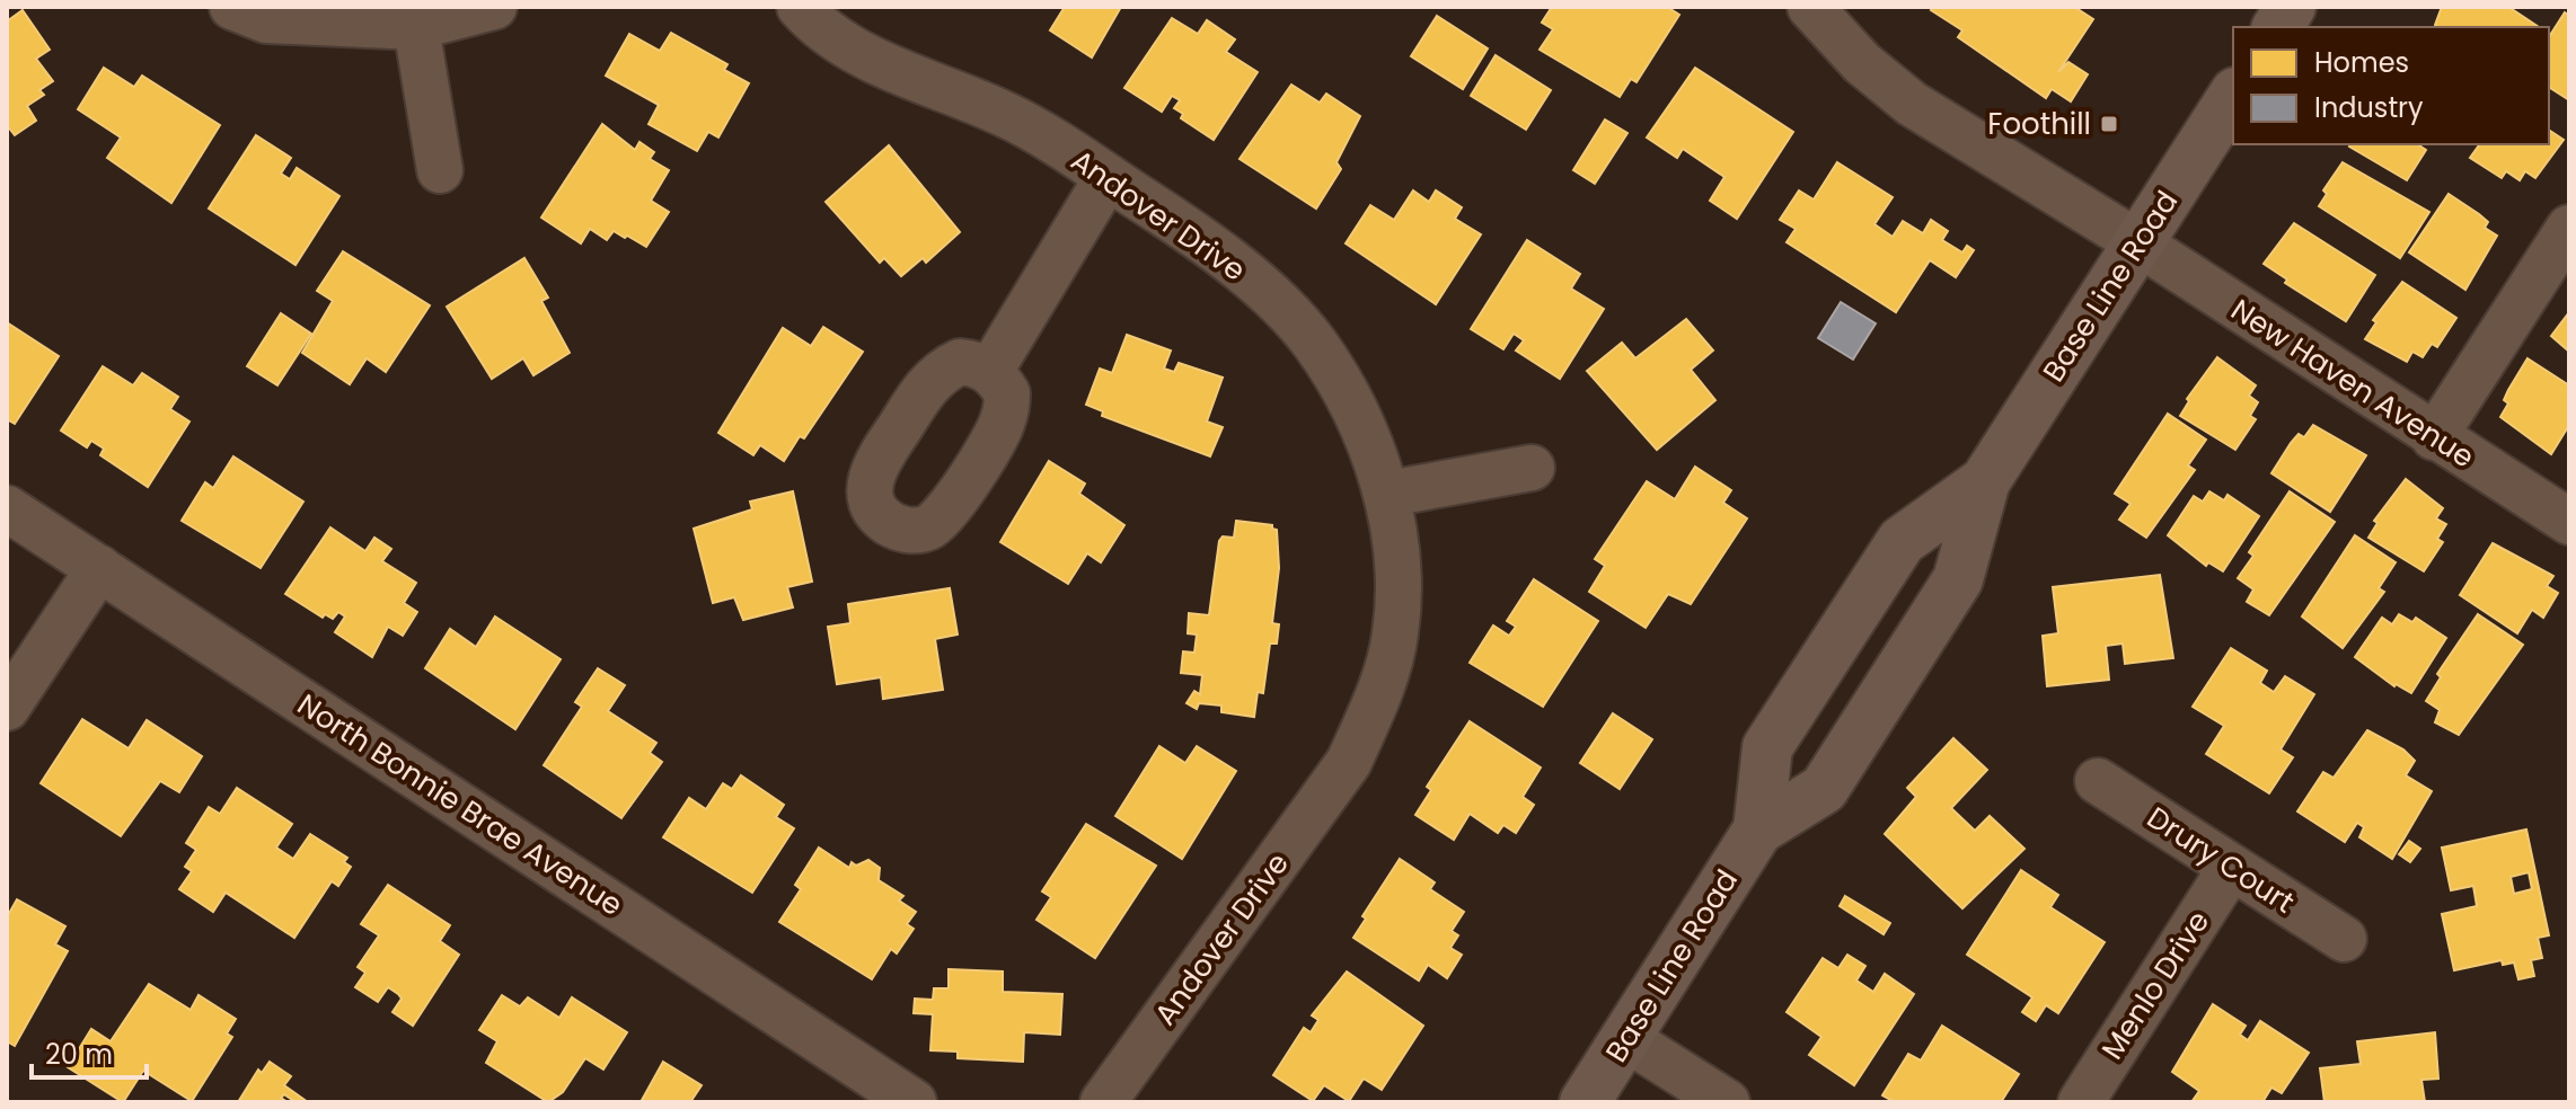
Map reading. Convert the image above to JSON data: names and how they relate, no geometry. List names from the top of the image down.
{
  "streets": {
    "main road": ["Base Line Road"],
    "street": [
      "Andover Drive",
      "New Haven Avenue",
      "North Bonnie Brae Avenue",
      "Drury Court",
      "Menlo Drive"
    ]
  },
  "crossings": [
    ["Base Line Road", "New Haven Avenue"],
    ["Drury Court", "Menlo Drive"]
  ],
  "places": {
    "transit": ["Foothill"]
  },
  "legend": ["Homes", "Industry"],
  "scale_bar": "20 m"
}
